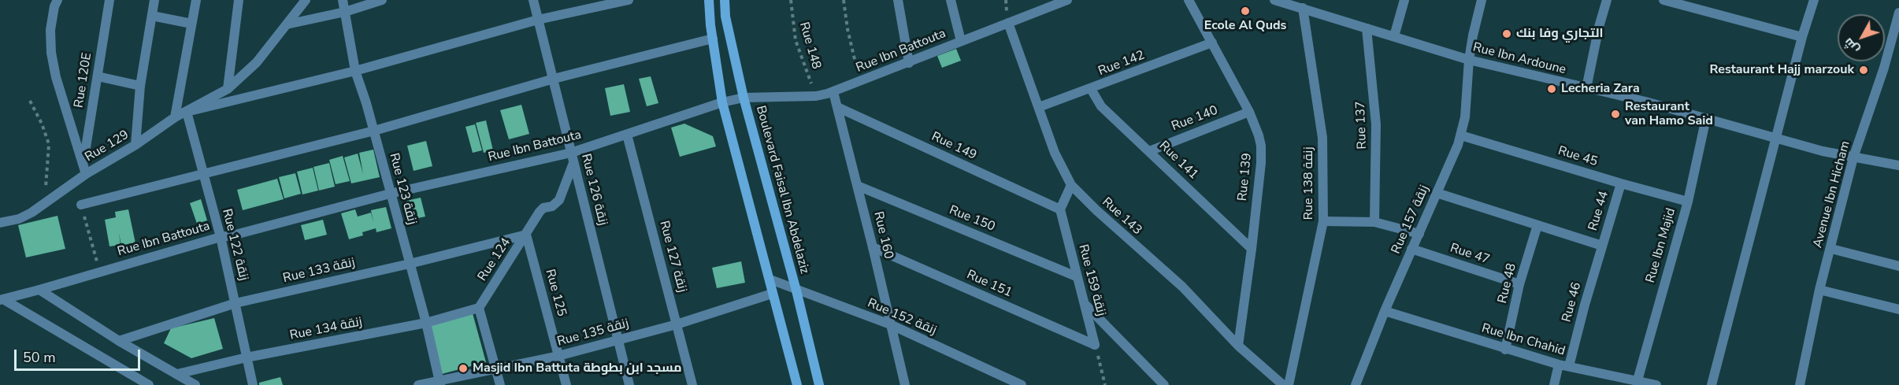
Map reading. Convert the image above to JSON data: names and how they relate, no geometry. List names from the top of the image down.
{
  "streets": {
    "main road": ["Boulevard Faisal Ibn Abdelaziz"],
    "street": [
      "Rue Ibn Battouta",
      "Rue Ibn Ardoune",
      "Rue 142",
      "Rue 120E",
      "Rue 140",
      "Rue 137",
      "Rue 129",
      "Rue 149",
      "Rue 45",
      "Rue 141",
      "Rue 139",
      "Rue 138 زنقة",
      "Rue 123 زنقة",
      "Rue 126 زنقة",
      "Avenue Ibn Hicham",
      "Rue 44",
      "Rue 143",
      "Rue 150",
      "Rue 157 زنقة",
      "Rue 160",
      "Rue 122 زنقة",
      "Rue Ibn Majid",
      "Rue 47",
      "Rue 127 زنقة",
      "Rue 124",
      "Rue 133 زنقة",
      "Rue 159 زنقة",
      "Rue 48",
      "Rue 151",
      "Rue 125",
      "Rue 46",
      "Rue 152 زنقة",
      "Rue 134 زنقة",
      "Rue 135 زنقة",
      "Rue Ibn Chahid"
    ],
    "path": ["Rue 148"]
  },
  "crossings": [
    ["Rue 148", "Rue Ibn Battouta"],
    ["Rue Ibn Battouta", "Rue 123 زنقة"],
    ["Rue Ibn Battouta", "Rue 126 زنقة"],
    ["Rue Ibn Battouta", "Boulevard Faisal Ibn Abdelaziz"],
    ["Rue Ibn Battouta", "Rue 143"],
    ["Rue Ibn Battouta", "Rue 160"],
    ["Rue Ibn Battouta", "Rue 122 زنقة"],
    ["Rue Ibn Battouta", "Rue 127 زنقة"],
    ["Rue Ibn Ardoune", "Rue 137"],
    ["Rue Ibn Ardoune", "Rue 138 زنقة"],
    ["Rue Ibn Ardoune", "Avenue Ibn Hicham"],
    ["Rue Ibn Ardoune", "Rue 157 زنقة"],
    ["Rue Ibn Ardoune", "Rue Ibn Majid"],
    ["Rue 142", "Rue 141"],
    ["Rue 142", "Rue 139"],
    ["Rue 142", "Rue 143"],
    ["Rue 120E", "Rue 129"],
    ["Rue 140", "Rue 141"],
    ["Rue 140", "Rue 139"],
    ["Rue 129", "Rue 122 زنقة"],
    ["Rue 149", "Rue 160"],
    ["Rue 149", "Rue 159 زنقة"],
    ["Rue 45", "Rue 44"],
    ["Rue 45", "Rue 157 زنقة"],
    ["Rue 45", "Rue Ibn Majid"],
    ["Rue 141", "Rue 139"],
    ["Rue 139", "Rue 143"],
    ["Rue 123 زنقة", "Rue 133 زنقة"],
    ["Rue 123 زنقة", "Rue 134 زنقة"],
    ["Rue 123 زنقة", "Rue 135 زنقة"],
    ["Rue 126 زنقة", "Rue 124"],
    ["Rue 126 زنقة", "Rue 135 زنقة"],
    ["Boulevard Faisal Ibn Abdelaziz", "Rue 152 زنقة"],
    ["Rue 44", "Rue 46"],
    ["Rue 150", "Rue 160"],
    ["Rue 150", "Rue 159 زنقة"],
    ["Rue 157 زنقة", "Rue 47"],
    ["Rue 157 زنقة", "Rue Ibn Chahid"],
    ["Rue 160", "Rue 151"],
    ["Rue 160", "Rue 152 زنقة"],
    ["Rue 122 زنقة", "Rue 133 زنقة"],
    ["Rue 122 زنقة", "Rue 134 زنقة"],
    ["Rue Ibn Majid", "Rue Ibn Chahid"],
    ["Rue 47", "Rue 48"],
    ["Rue 127 زنقة", "Rue 135 زنقة"],
    ["Rue 124", "Rue 133 زنقة"],
    ["Rue 124", "Rue 125"],
    ["Rue 124", "Rue 134 زنقة"],
    ["Rue 133 زنقة", "Rue 125"],
    ["Rue 159 زنقة", "Rue 151"],
    ["Rue 48", "Rue Ibn Chahid"],
    ["Rue 125", "Rue 135 زنقة"],
    ["Rue 46", "Rue Ibn Chahid"]
  ],
  "places": [
    "Ecole Al Quds",
    "التجاري وفا بنك",
    "Restaurant Hajj marzouk",
    "Lecheria Zara",
    "Restaurant van Hamo Said",
    "Masjid Ibn Battuta مسجد ابن بطوطة"
  ],
  "scale_bar": "50 m",
  "north": "bottom left"
}
